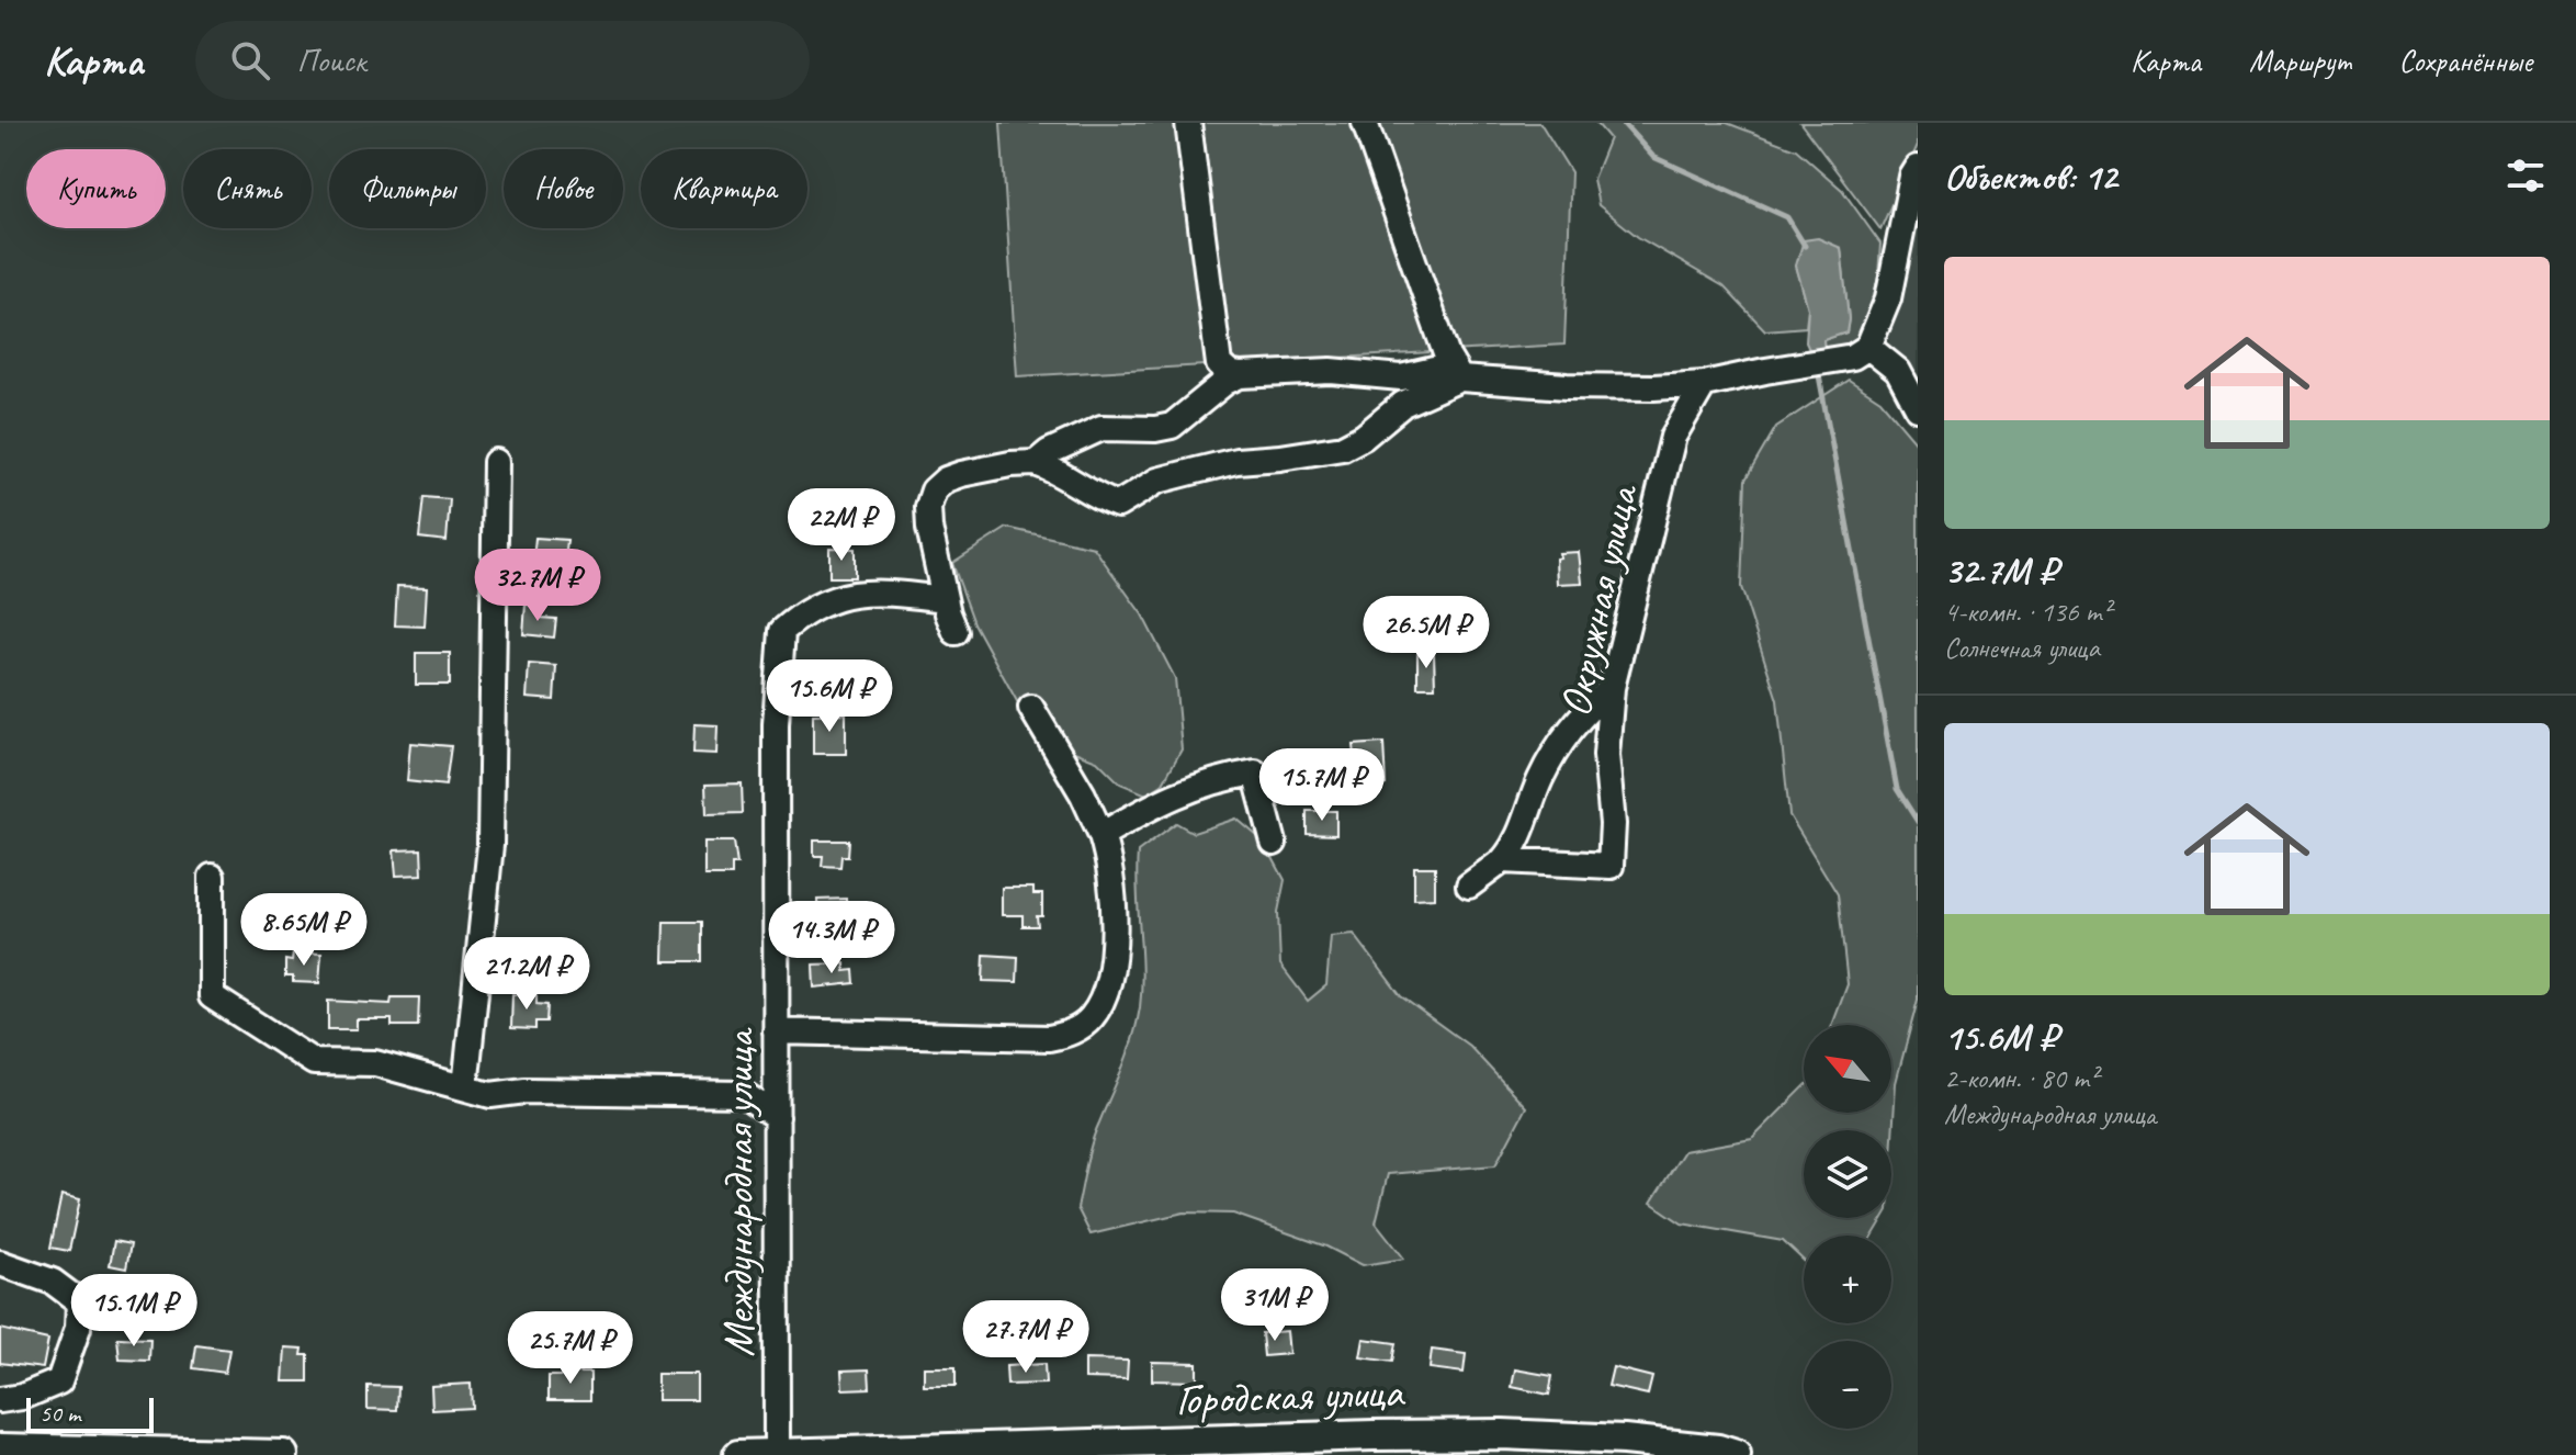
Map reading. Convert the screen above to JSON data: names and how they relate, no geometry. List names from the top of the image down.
{
  "streets": {
    "main road": ["Городская улица"],
    "street": ["Окружная улица", "Международная улица"]
  },
  "crossings": [
    ["Международная улица", "Городская улица"]
  ],
  "scale_bar": "50 m",
  "north": "top left",
  "page": {
    "header": "Карта",
    "search": "Поиск",
    "nav": ["Карта", "Маршрут", "Сохранённые"],
    "heading": "Объектов: 12",
    "chip": [
      "Купить",
      "Снять",
      "Фильтры",
      "Новое",
      "Квартира"
    ],
    "list": [
      {
        "name": "32.7M ₽",
        "note": "4-комн. · 136 m² · Солнечная улица"
      },
      {
        "name": "15.6M ₽",
        "note": "2-комн. · 80 m² · Международная улица"
      }
    ],
    "price": [
      "22M ₽",
      "32.7M ₽",
      "26.5M ₽",
      "15.6M ₽",
      "15.7M ₽",
      "8.65M ₽",
      "14.3M ₽",
      "21.2M ₽",
      "31M ₽",
      "15.1M ₽",
      "27.7M ₽",
      "25.7M ₽"
    ],
    "map_buttons": ["+", "−"],
    "scale": "50 m"
  }
}
